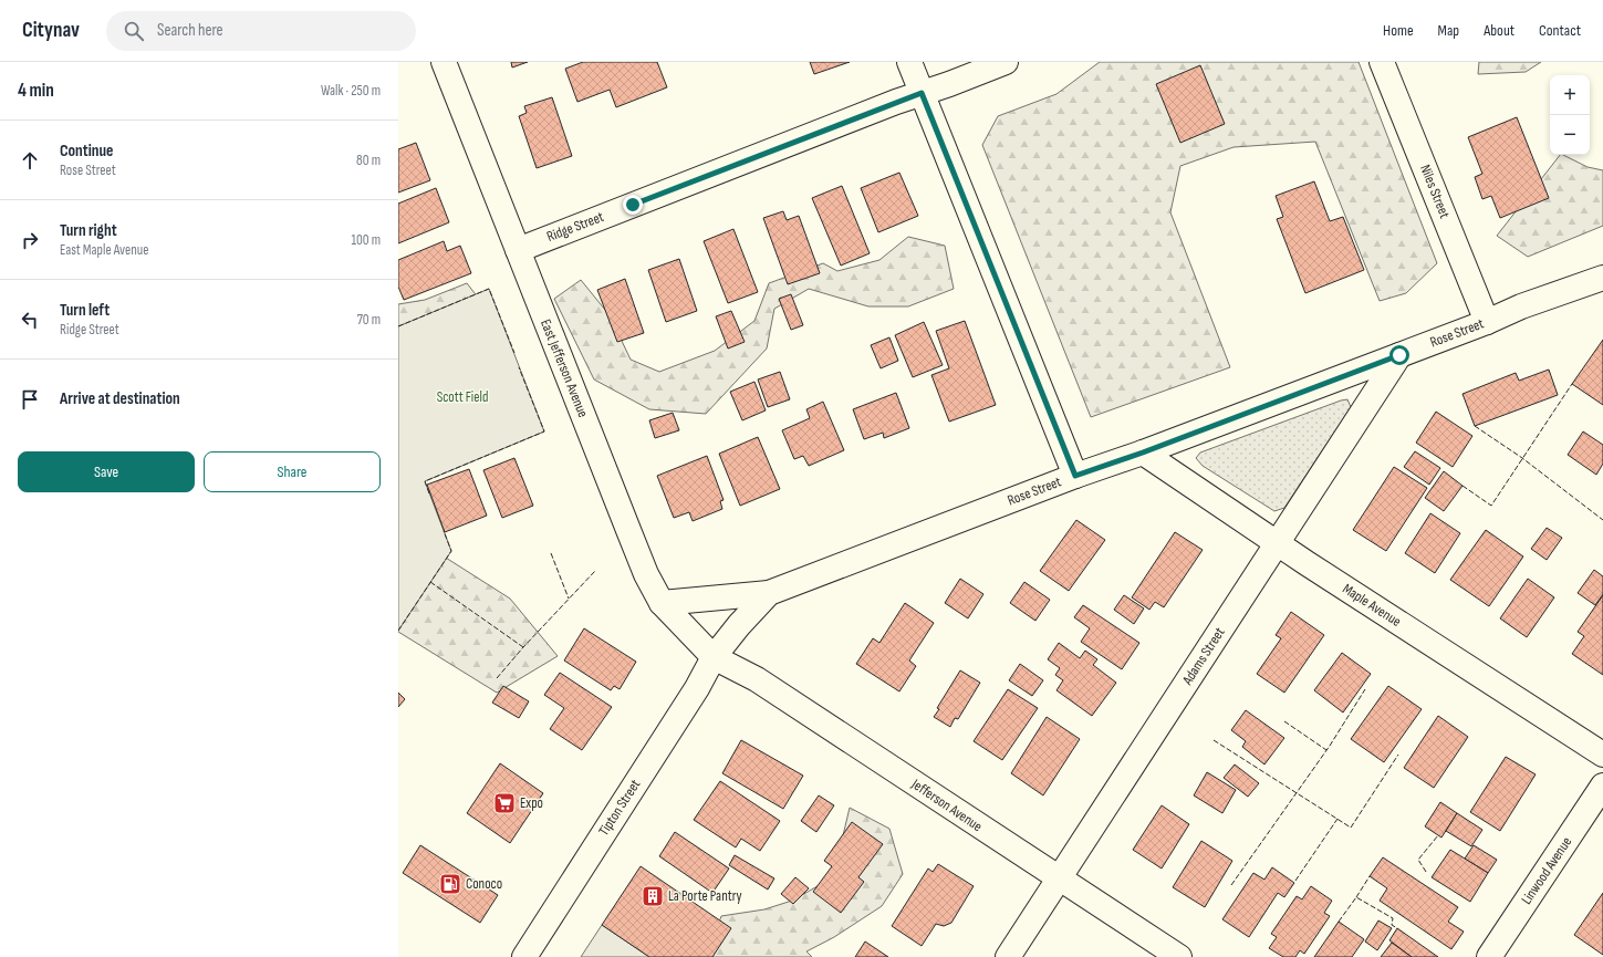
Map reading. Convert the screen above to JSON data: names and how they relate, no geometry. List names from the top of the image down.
{
  "streets": {
    "street": [
      "Niles Street",
      "Ridge Street",
      "Rose Street",
      "East Jefferson Avenue",
      "Maple Avenue",
      "Adams Street",
      "Jefferson Avenue",
      "Tipton Street",
      "Linwood Avenue"
    ]
  },
  "crossings": [
    ["Niles Street", "Rose Street"],
    ["Ridge Street", "East Jefferson Avenue"],
    ["Rose Street", "East Jefferson Avenue"],
    ["Rose Street", "Maple Avenue"],
    ["Rose Street", "Adams Street"],
    ["Rose Street", "Jefferson Avenue"],
    ["Rose Street", "Tipton Street"],
    ["East Jefferson Avenue", "Jefferson Avenue"],
    ["East Jefferson Avenue", "Tipton Street"],
    ["Maple Avenue", "Adams Street"],
    ["Adams Street", "Jefferson Avenue"],
    ["Jefferson Avenue", "Tipton Street"]
  ],
  "parks": ["Scott Field"],
  "places": {
    "supermarket": ["Expo"],
    "fuel station": ["Conoco"],
    "building": ["La Porte Pantry"]
  },
  "page": {
    "header": "Citynav",
    "search": "Search here",
    "nav": [
      "Home",
      "Map",
      "About",
      "Contact"
    ],
    "heading": ["4 min", "Walk · 250 m"],
    "map_buttons": ["+", "−"],
    "list": [
      ["Continue", "Rose Street", "80 m"],
      ["Turn right", "East Maple Avenue", "100 m"],
      ["Turn left", "Ridge Street", "70 m"],
      "Arrive at destination"
    ],
    "buttons": ["Save", "Share"]
  }
}
